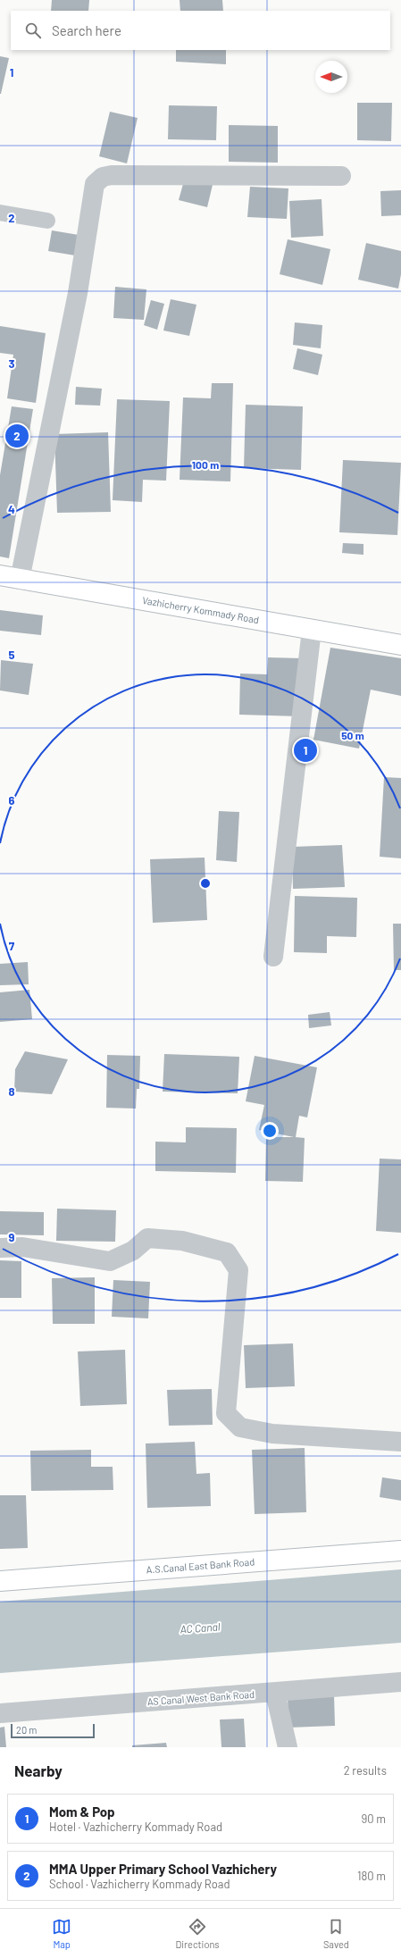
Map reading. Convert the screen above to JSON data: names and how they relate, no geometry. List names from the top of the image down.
{
  "streets": {
    "main road": ["Vazhicherry Kommady Road", "A.S.Canal East Bank Road"],
    "street": ["AS Canal West Bank Road"]
  },
  "water": ["AC Canal"],
  "scale_bar": "20 m",
  "north": "left",
  "page": {
    "search": "Search here",
    "pins": ["2", "1"],
    "scale": "20 m",
    "heading": ["Nearby", "2 results"],
    "list": [
      {
        "mark": "1",
        "name": "Mom & Pop",
        "note": "Hotel · Vazhicherry Kommady Road",
        "value": "90 m"
      },
      {
        "mark": "2",
        "name": "MMA Upper Primary School Vazhichery",
        "note": "School · Vazhicherry Kommady Road",
        "value": "180 m"
      }
    ],
    "nav": ["Map", "Directions", "Saved"]
  },
  "grid": {
    "rows": [
      "1",
      "2",
      "3",
      "4",
      "5",
      "6",
      "7",
      "8",
      "9"
    ]
  },
  "rings": ["100 m", "50 m"]
}
